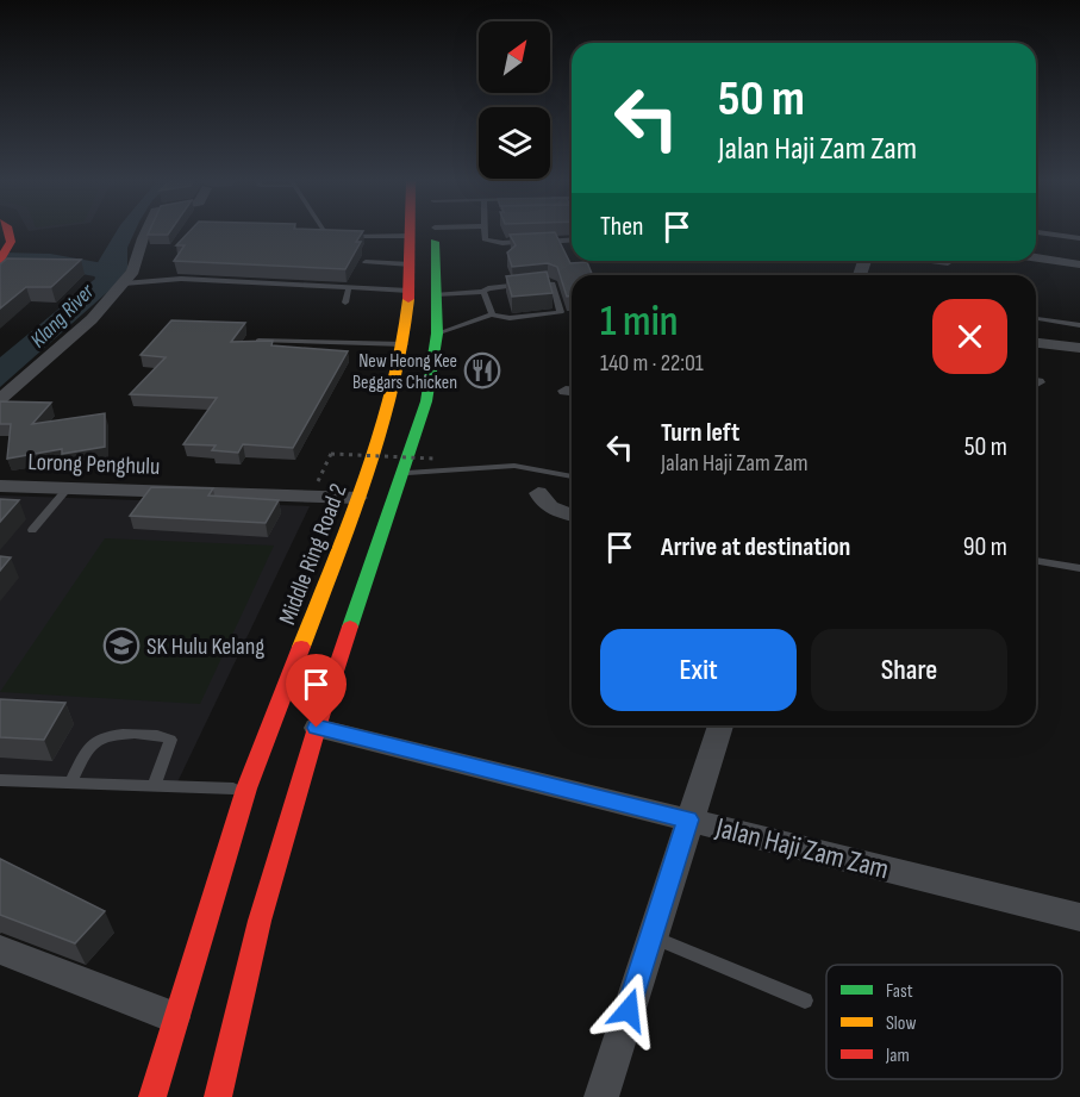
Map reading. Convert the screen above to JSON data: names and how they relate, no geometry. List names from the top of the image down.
{
  "streets": {
    "main road": ["Middle Ring Road 2"],
    "street": ["Lorong Penghulu", "Jalan Haji Zam Zam"]
  },
  "crossings": [
    ["Lorong Penghulu", "Middle Ring Road 2"]
  ],
  "water": ["Klang River"],
  "places": {
    "restaurant": ["New Heong Kee Beggars Chicken"],
    "school or university": ["SK Hulu Kelang"]
  },
  "legend": ["Fast", "Slow", "Jam"],
  "north": "top right",
  "page": {
    "turn": ["50 m", "Jalan Haji Zam Zam"],
    "then": "Then",
    "heading": ["1 min", "140 m · 22:01"],
    "list": [
      {
        "name": "Turn left",
        "note": "Jalan Haji Zam Zam",
        "value": "50 m"
      },
      {
        "name": "Arrive at destination",
        "value": "90 m"
      }
    ],
    "buttons": ["Exit", "Share"]
  }
}
